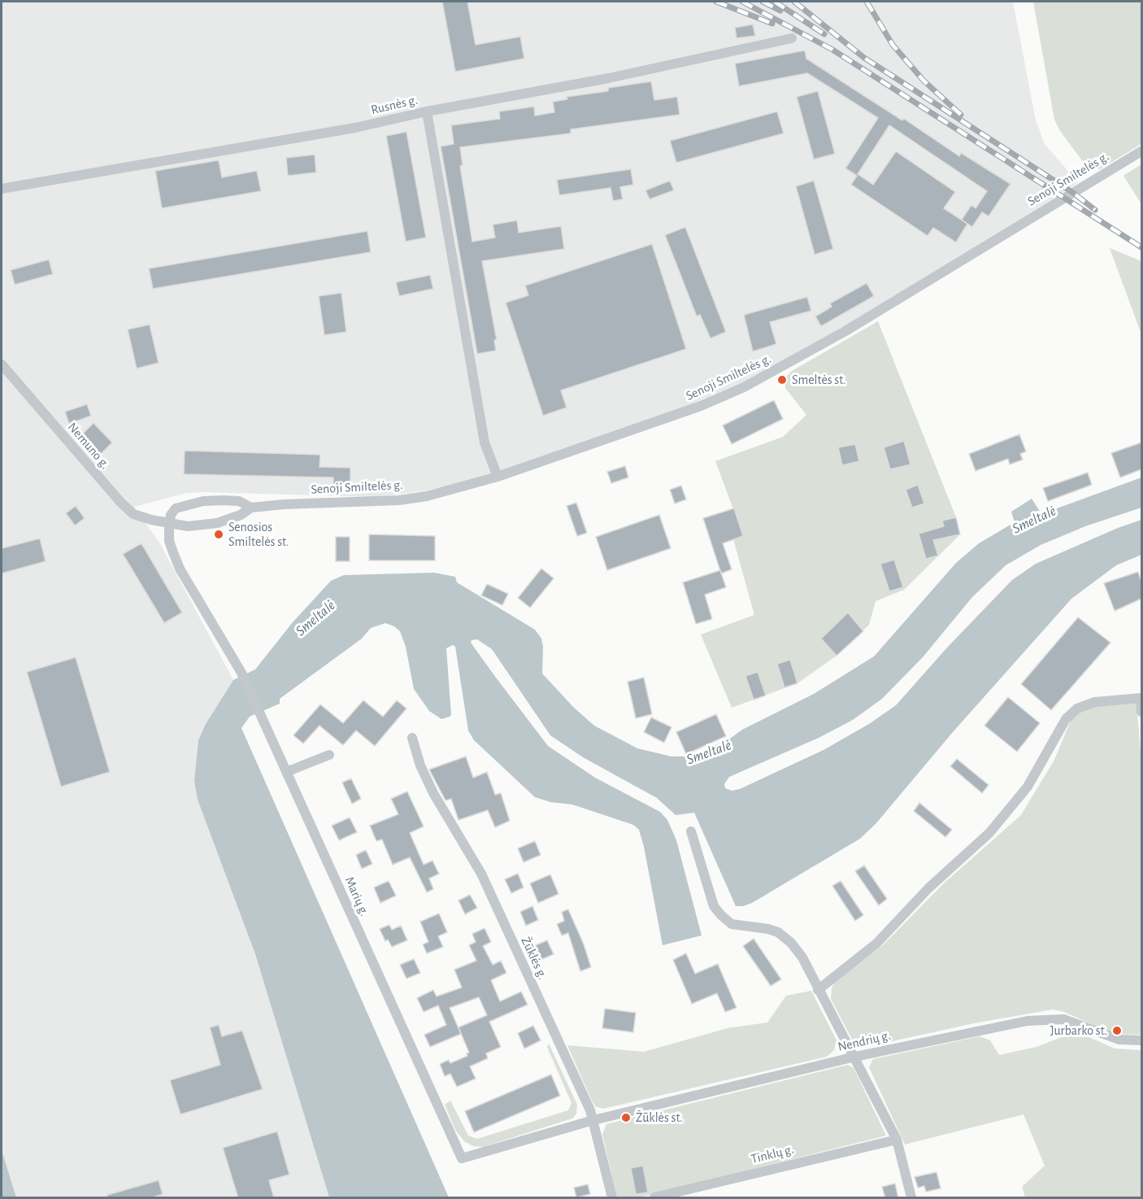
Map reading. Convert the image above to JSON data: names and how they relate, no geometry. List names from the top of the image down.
{
  "streets": {
    "street": [
      "Rusnės g.",
      "Senoji Smiltelės g.",
      "Nemuno g.",
      "Marių g.",
      "Žūklės g.",
      "Nendrių g.",
      "Tinklų g."
    ]
  },
  "crossings": [
    ["Senoji Smiltelės g.", "Nemuno g."],
    ["Senoji Smiltelės g.", "Marių g."],
    ["Nemuno g.", "Marių g."],
    ["Marių g.", "Žūklės g."],
    ["Marių g.", "Nendrių g."],
    ["Žūklės g.", "Nendrių g."]
  ],
  "water": ["Smeltalė"],
  "places": [
    "Smeltės st.",
    "Senosios Smiltelės st.",
    "Jurbarko st.",
    "Žūklės st."
  ]
}
